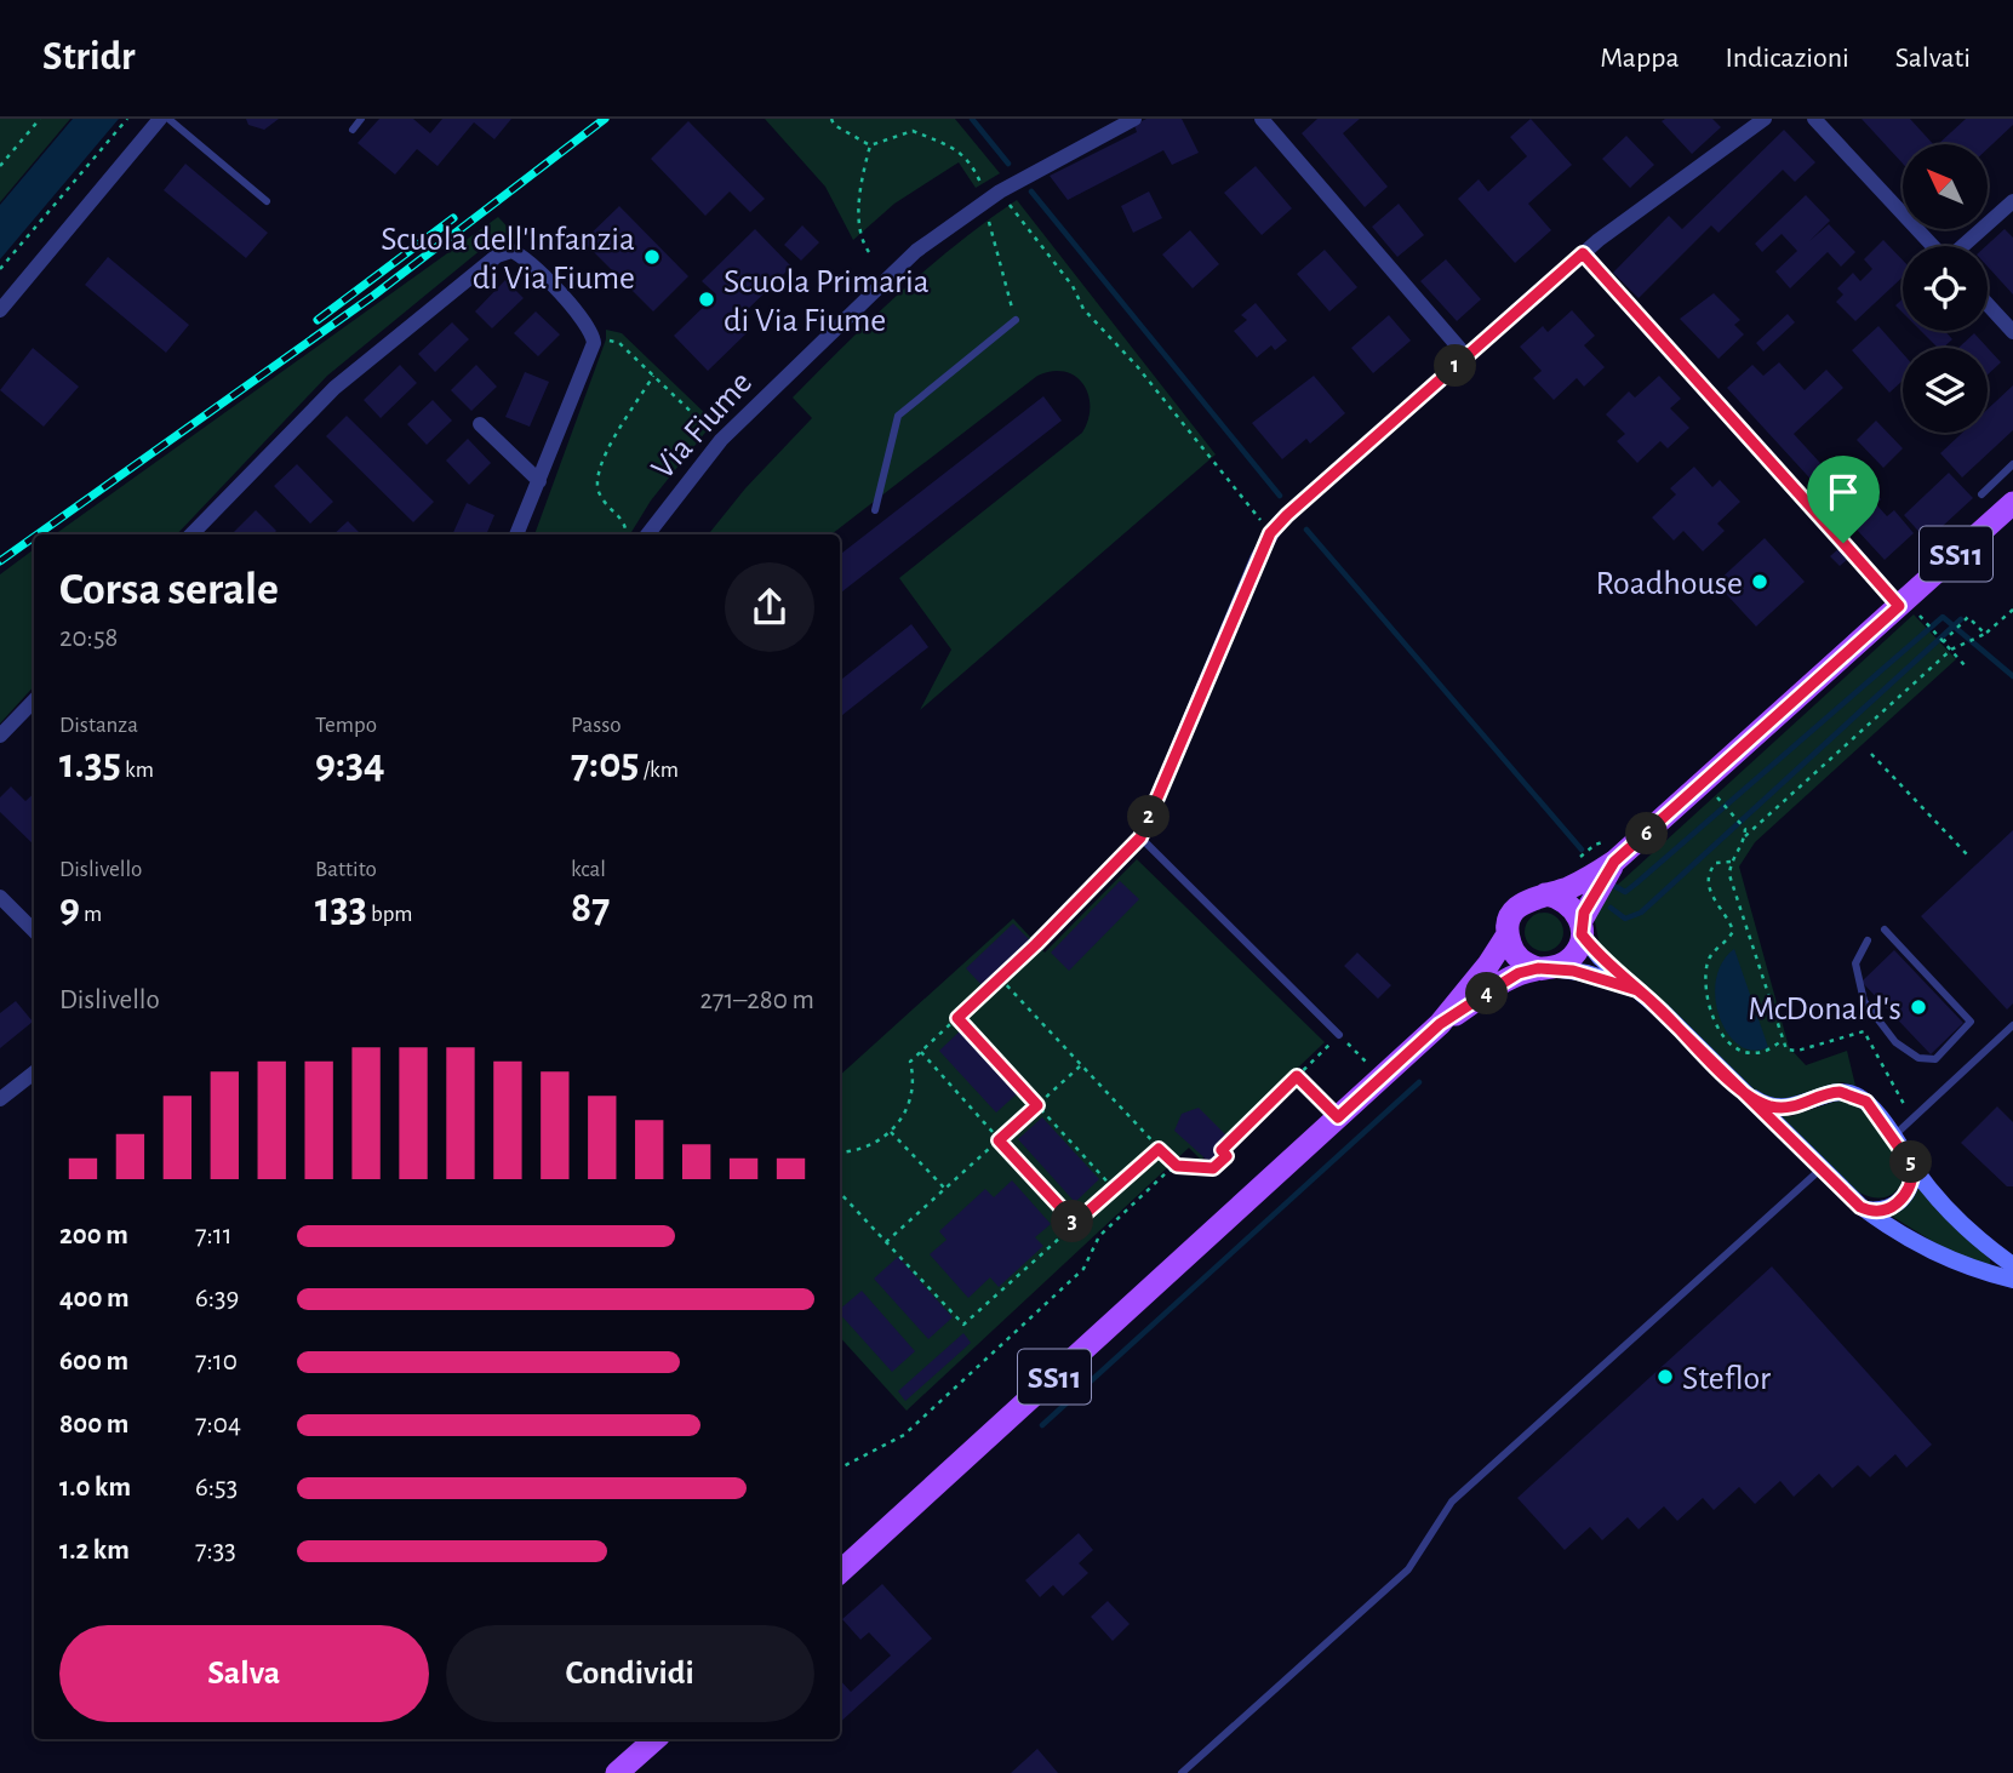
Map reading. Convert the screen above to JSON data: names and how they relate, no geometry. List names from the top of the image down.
{
  "streets": {
    "main road": ["SS11"],
    "street": ["Via Fiume"]
  },
  "places": [
    "Scuola dell'Infanzia di Via Fiume",
    "Scuola Primaria di Via Fiume",
    "Roadhouse",
    "McDonald's",
    "Steflor"
  ],
  "north": "top left",
  "page": {
    "header": "Stridr",
    "nav": ["Mappa", "Indicazioni", "Salvati"],
    "pins": [
      "1",
      "2",
      "6",
      "4",
      "5",
      "3"
    ],
    "heading": ["Corsa serale", "20:58"],
    "stats": [
      ["Distanza", "1.35 km"],
      ["Tempo", "9:34"],
      ["Passo", "7:05 /km"],
      ["Dislivello", "9 m"],
      ["Battito", "133 bpm"],
      ["kcal", "87"]
    ],
    "chart": ["Dislivello", "271–280 m"],
    "list": [
      {
        "name": "200 m",
        "note": "7:11"
      },
      {
        "name": "400 m",
        "note": "6:39"
      },
      {
        "name": "600 m",
        "note": "7:10"
      },
      {
        "name": "800 m",
        "note": "7:04"
      },
      {
        "name": "1.0 km",
        "note": "6:53"
      },
      {
        "name": "1.2 km",
        "note": "7:33"
      }
    ],
    "buttons": ["Salva", "Condividi"]
  }
}
